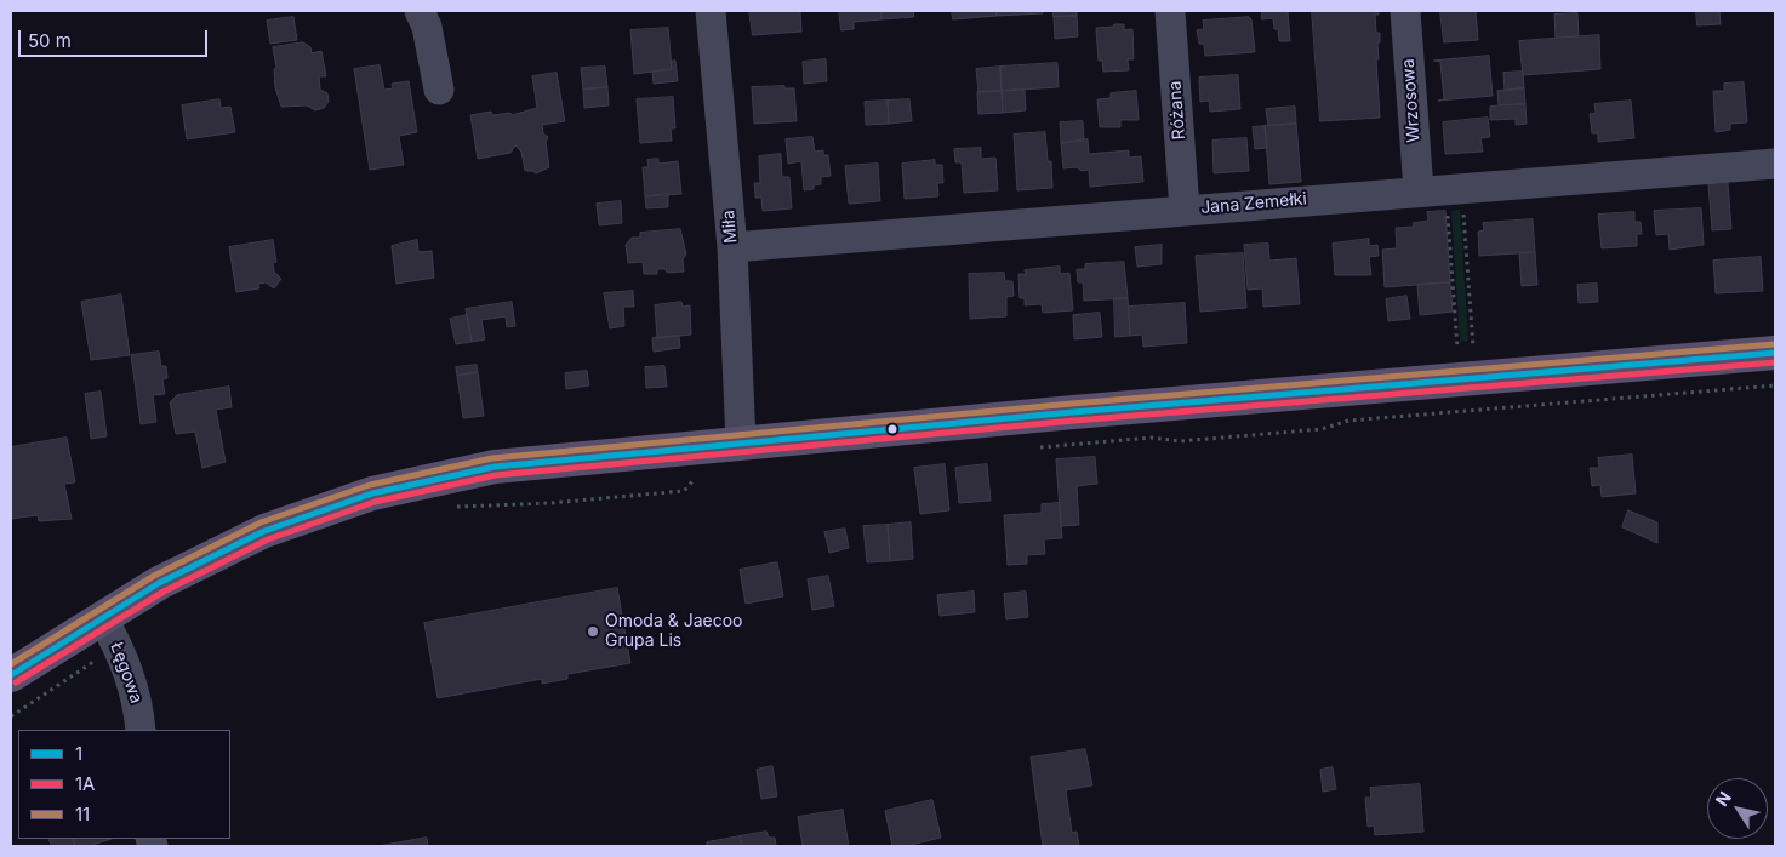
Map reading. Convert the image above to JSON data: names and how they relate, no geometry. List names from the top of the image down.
{
  "streets": {
    "street": [
      "Wrzosowa",
      "Różana",
      "Jana Zemełki",
      "Miła",
      "Łęgowa"
    ]
  },
  "crossings": [
    ["Wrzosowa", "Jana Zemełki"],
    ["Różana", "Jana Zemełki"],
    ["Jana Zemełki", "Miła"]
  ],
  "places": ["Omoda & Jaecoo Grupa Lis"],
  "lines": ["transit line 11", "transit line 1", "transit line 1A"],
  "legend": ["1", "1A", "11"],
  "scale_bar": "50 m",
  "north": "top left"
}
